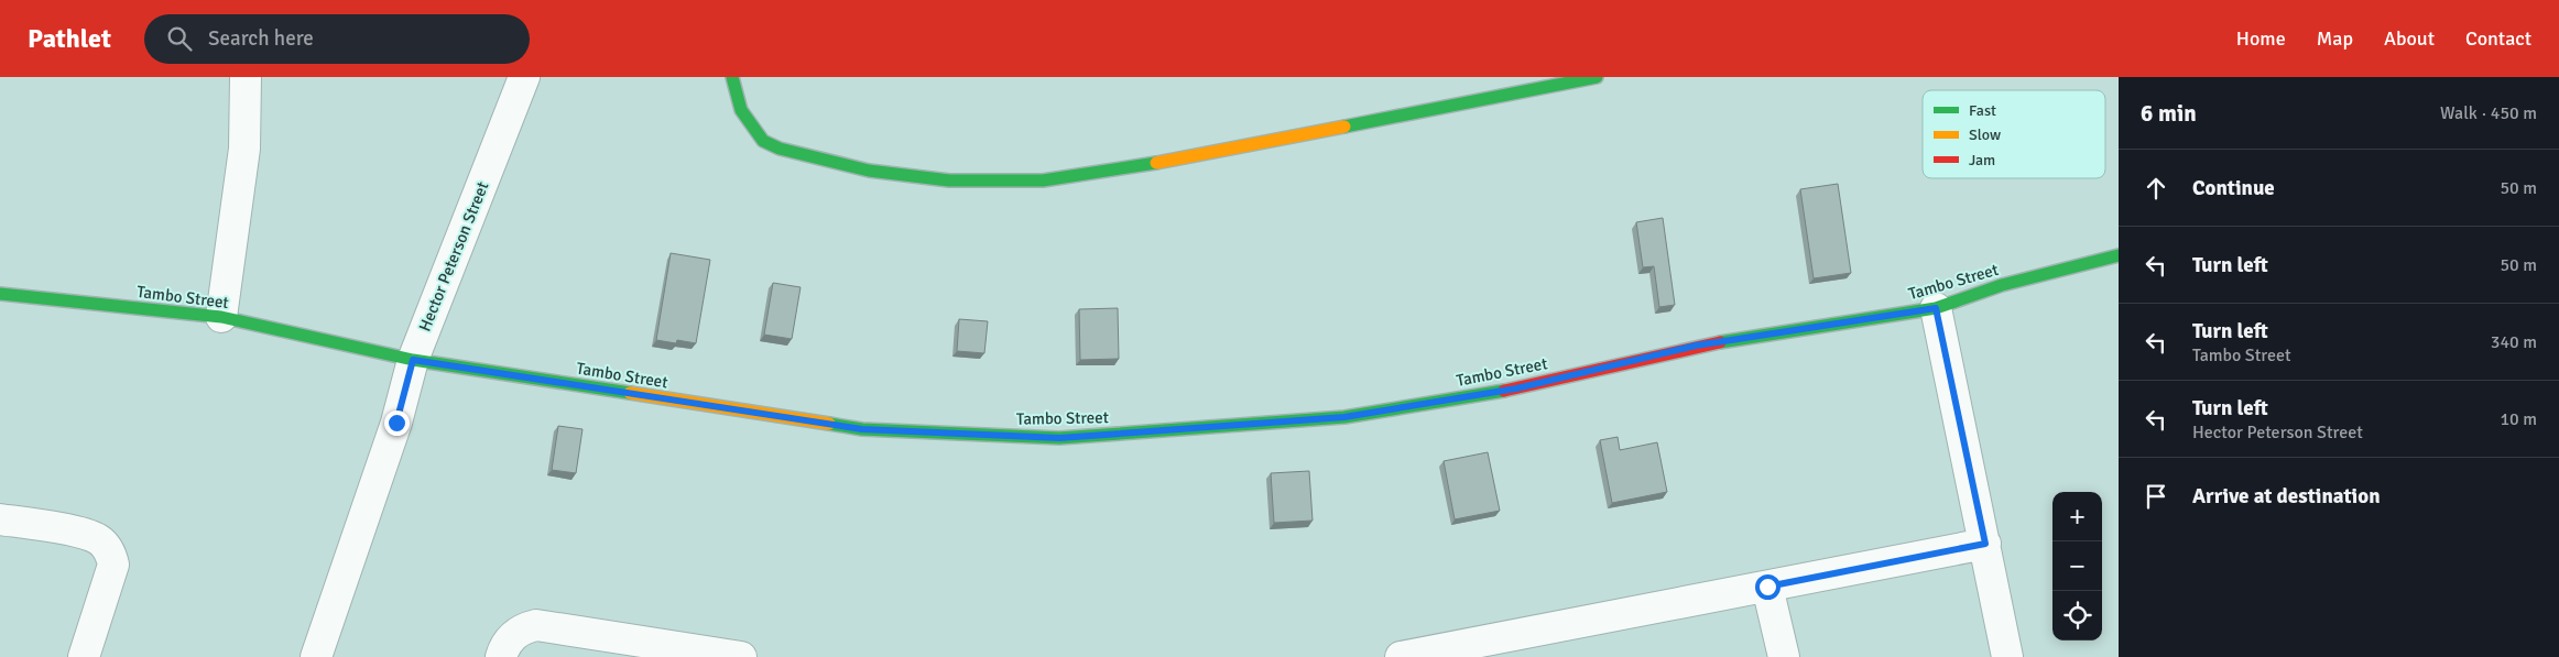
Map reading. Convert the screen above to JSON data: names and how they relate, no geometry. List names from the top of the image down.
{
  "streets": {
    "street": ["Hector Peterson Street", "Tambo Street"]
  },
  "crossings": [
    ["Hector Peterson Street", "Tambo Street"]
  ],
  "legend": ["Fast", "Slow", "Jam"],
  "page": {
    "header": "Pathlet",
    "search": "Search here",
    "nav": [
      "Home",
      "Map",
      "About",
      "Contact"
    ],
    "heading": ["6 min", "Walk · 450 m"],
    "list": [
      ["Continue", "50 m"],
      ["Turn left", "50 m"],
      ["Turn left", "Tambo Street", "340 m"],
      ["Turn left", "Hector Peterson Street", "10 m"],
      "Arrive at destination"
    ],
    "map_buttons": ["+", "−"]
  }
}
